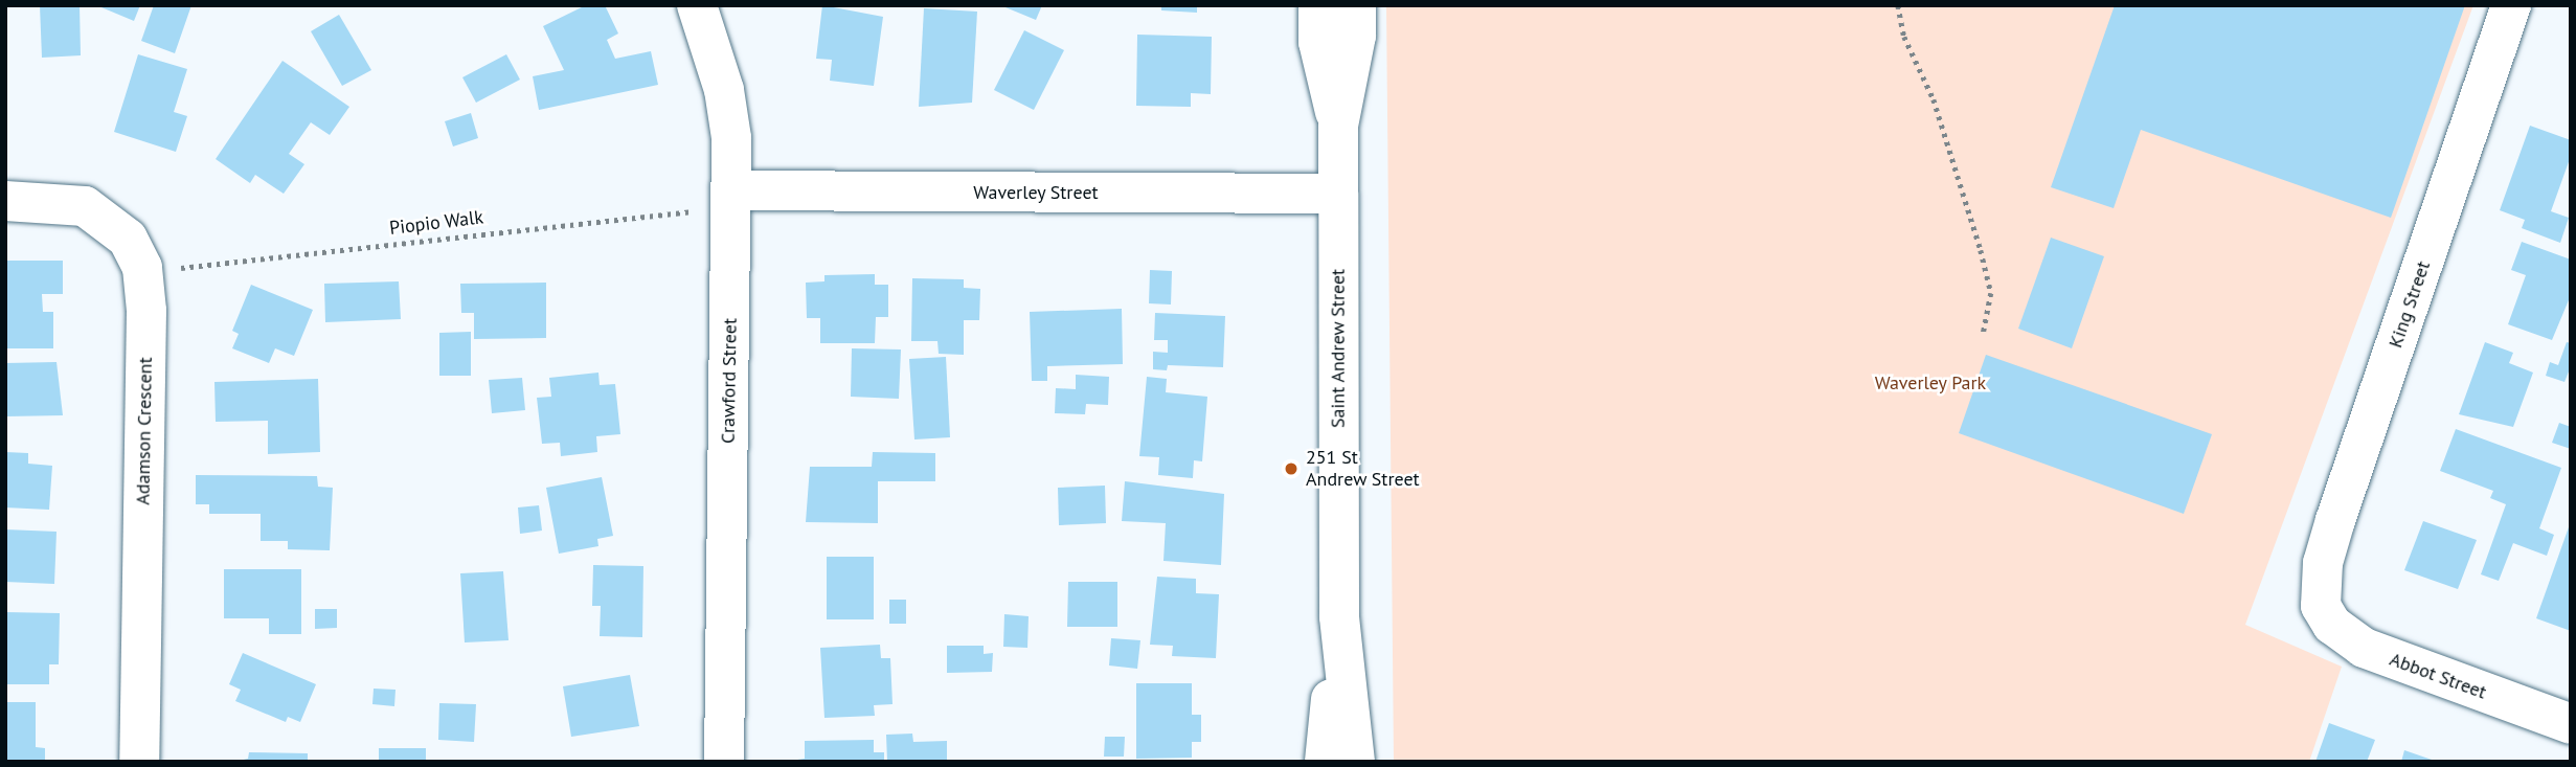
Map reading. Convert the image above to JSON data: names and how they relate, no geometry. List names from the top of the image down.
{
  "streets": {
    "street": [
      "Waverley Street",
      "King Street",
      "Saint Andrew Street",
      "Crawford Street",
      "Adamson Crescent",
      "Abbot Street"
    ],
    "path": ["Piopio Walk"]
  },
  "crossings": [
    ["Waverley Street", "Saint Andrew Street"],
    ["Waverley Street", "Crawford Street"],
    ["King Street", "Abbot Street"]
  ],
  "parks": ["Waverley Park"],
  "places": ["251 St Andrew Street"]
}
